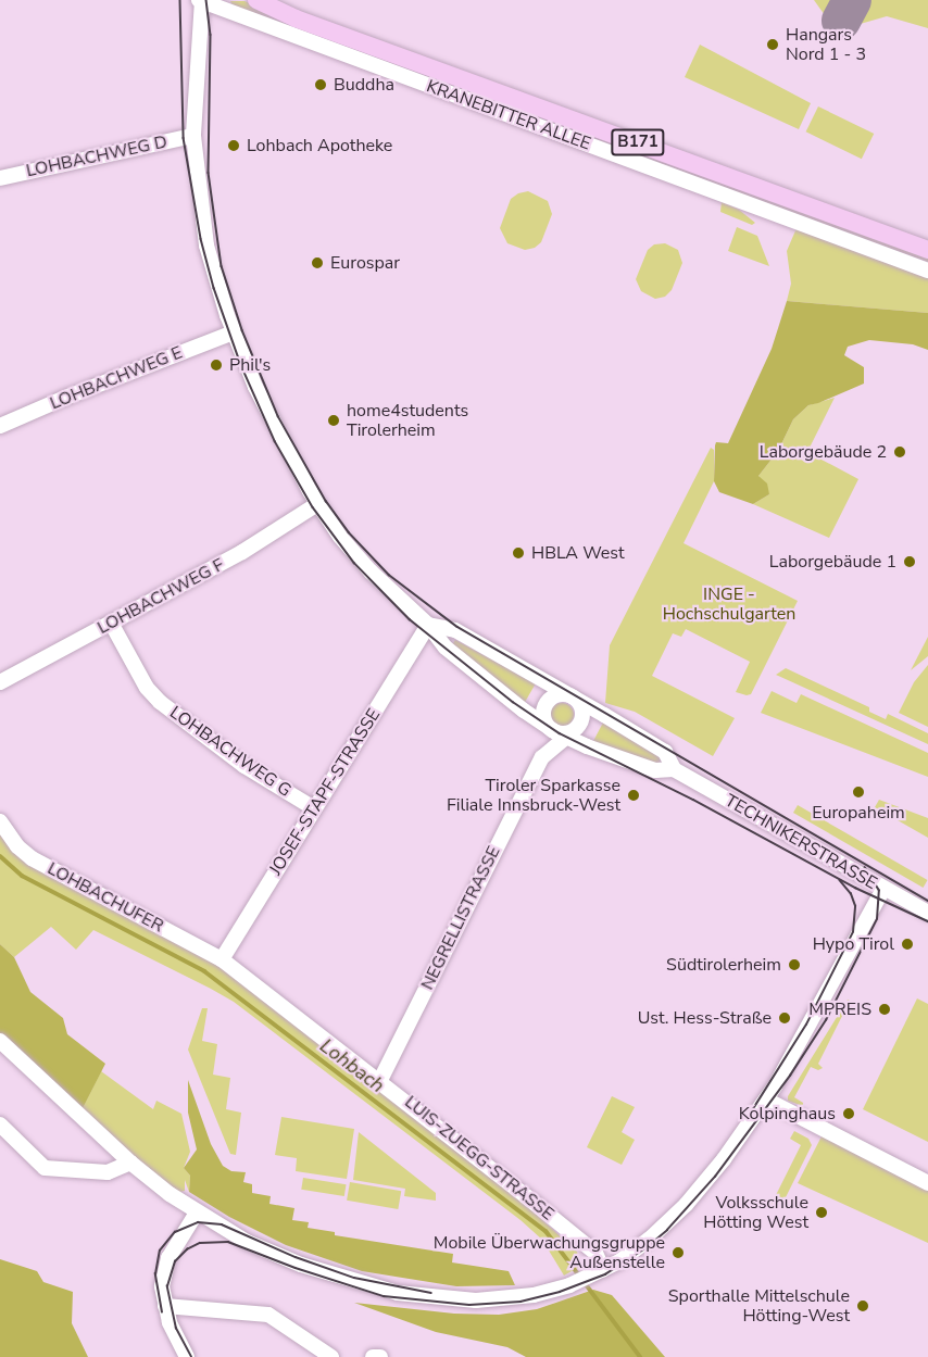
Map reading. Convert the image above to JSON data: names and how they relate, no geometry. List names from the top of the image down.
{
  "streets": {
    "main road": ["KRANEBITTER ALLEE", "B171"],
    "street": [
      "LOHBACHWEG D",
      "LOHBACHWEG E",
      "LOHBACHWEG F",
      "LOHBACHWEG G",
      "JOSEF-STAPF-STRASSE",
      "TECHNIKERSTRASSE",
      "LOHBACHUFER",
      "NEGRELLISTRASSE",
      "LUIS-ZUEGG-STRASSE"
    ]
  },
  "crossings": [
    ["KRANEBITTER ALLEE", "TECHNIKERSTRASSE"],
    ["LOHBACHWEG D", "TECHNIKERSTRASSE"],
    ["LOHBACHWEG E", "TECHNIKERSTRASSE"],
    ["LOHBACHWEG F", "LOHBACHWEG G"],
    ["LOHBACHWEG F", "TECHNIKERSTRASSE"],
    ["LOHBACHWEG G", "JOSEF-STAPF-STRASSE"],
    ["JOSEF-STAPF-STRASSE", "TECHNIKERSTRASSE"],
    ["JOSEF-STAPF-STRASSE", "LOHBACHUFER"],
    ["JOSEF-STAPF-STRASSE", "LUIS-ZUEGG-STRASSE"],
    ["TECHNIKERSTRASSE", "NEGRELLISTRASSE"],
    ["LOHBACHUFER", "LUIS-ZUEGG-STRASSE"],
    ["NEGRELLISTRASSE", "LUIS-ZUEGG-STRASSE"]
  ],
  "water": ["Lohbach"],
  "parks": ["INGE - Hochschulgarten"],
  "places": [
    "Hangars Nord 1 - 3",
    "Buddha",
    "Lohbach Apotheke",
    "Eurospar",
    "Phil's",
    "home4students Tirolerheim",
    "Laborgebäude 2",
    "HBLA West",
    "Laborgebäude 1",
    "Europaheim",
    "Tiroler Sparkasse Filiale Innsbruck-West",
    "Hypo Tirol",
    "Südtirolerheim",
    "MPREIS",
    "Ust. Hess-Straße",
    "Kolpinghaus",
    "Volksschule Hötting West",
    "Mobile Überwachungsgruppe Außenstelle",
    "Sporthalle Mittelschule Hötting-West"
  ]
}
